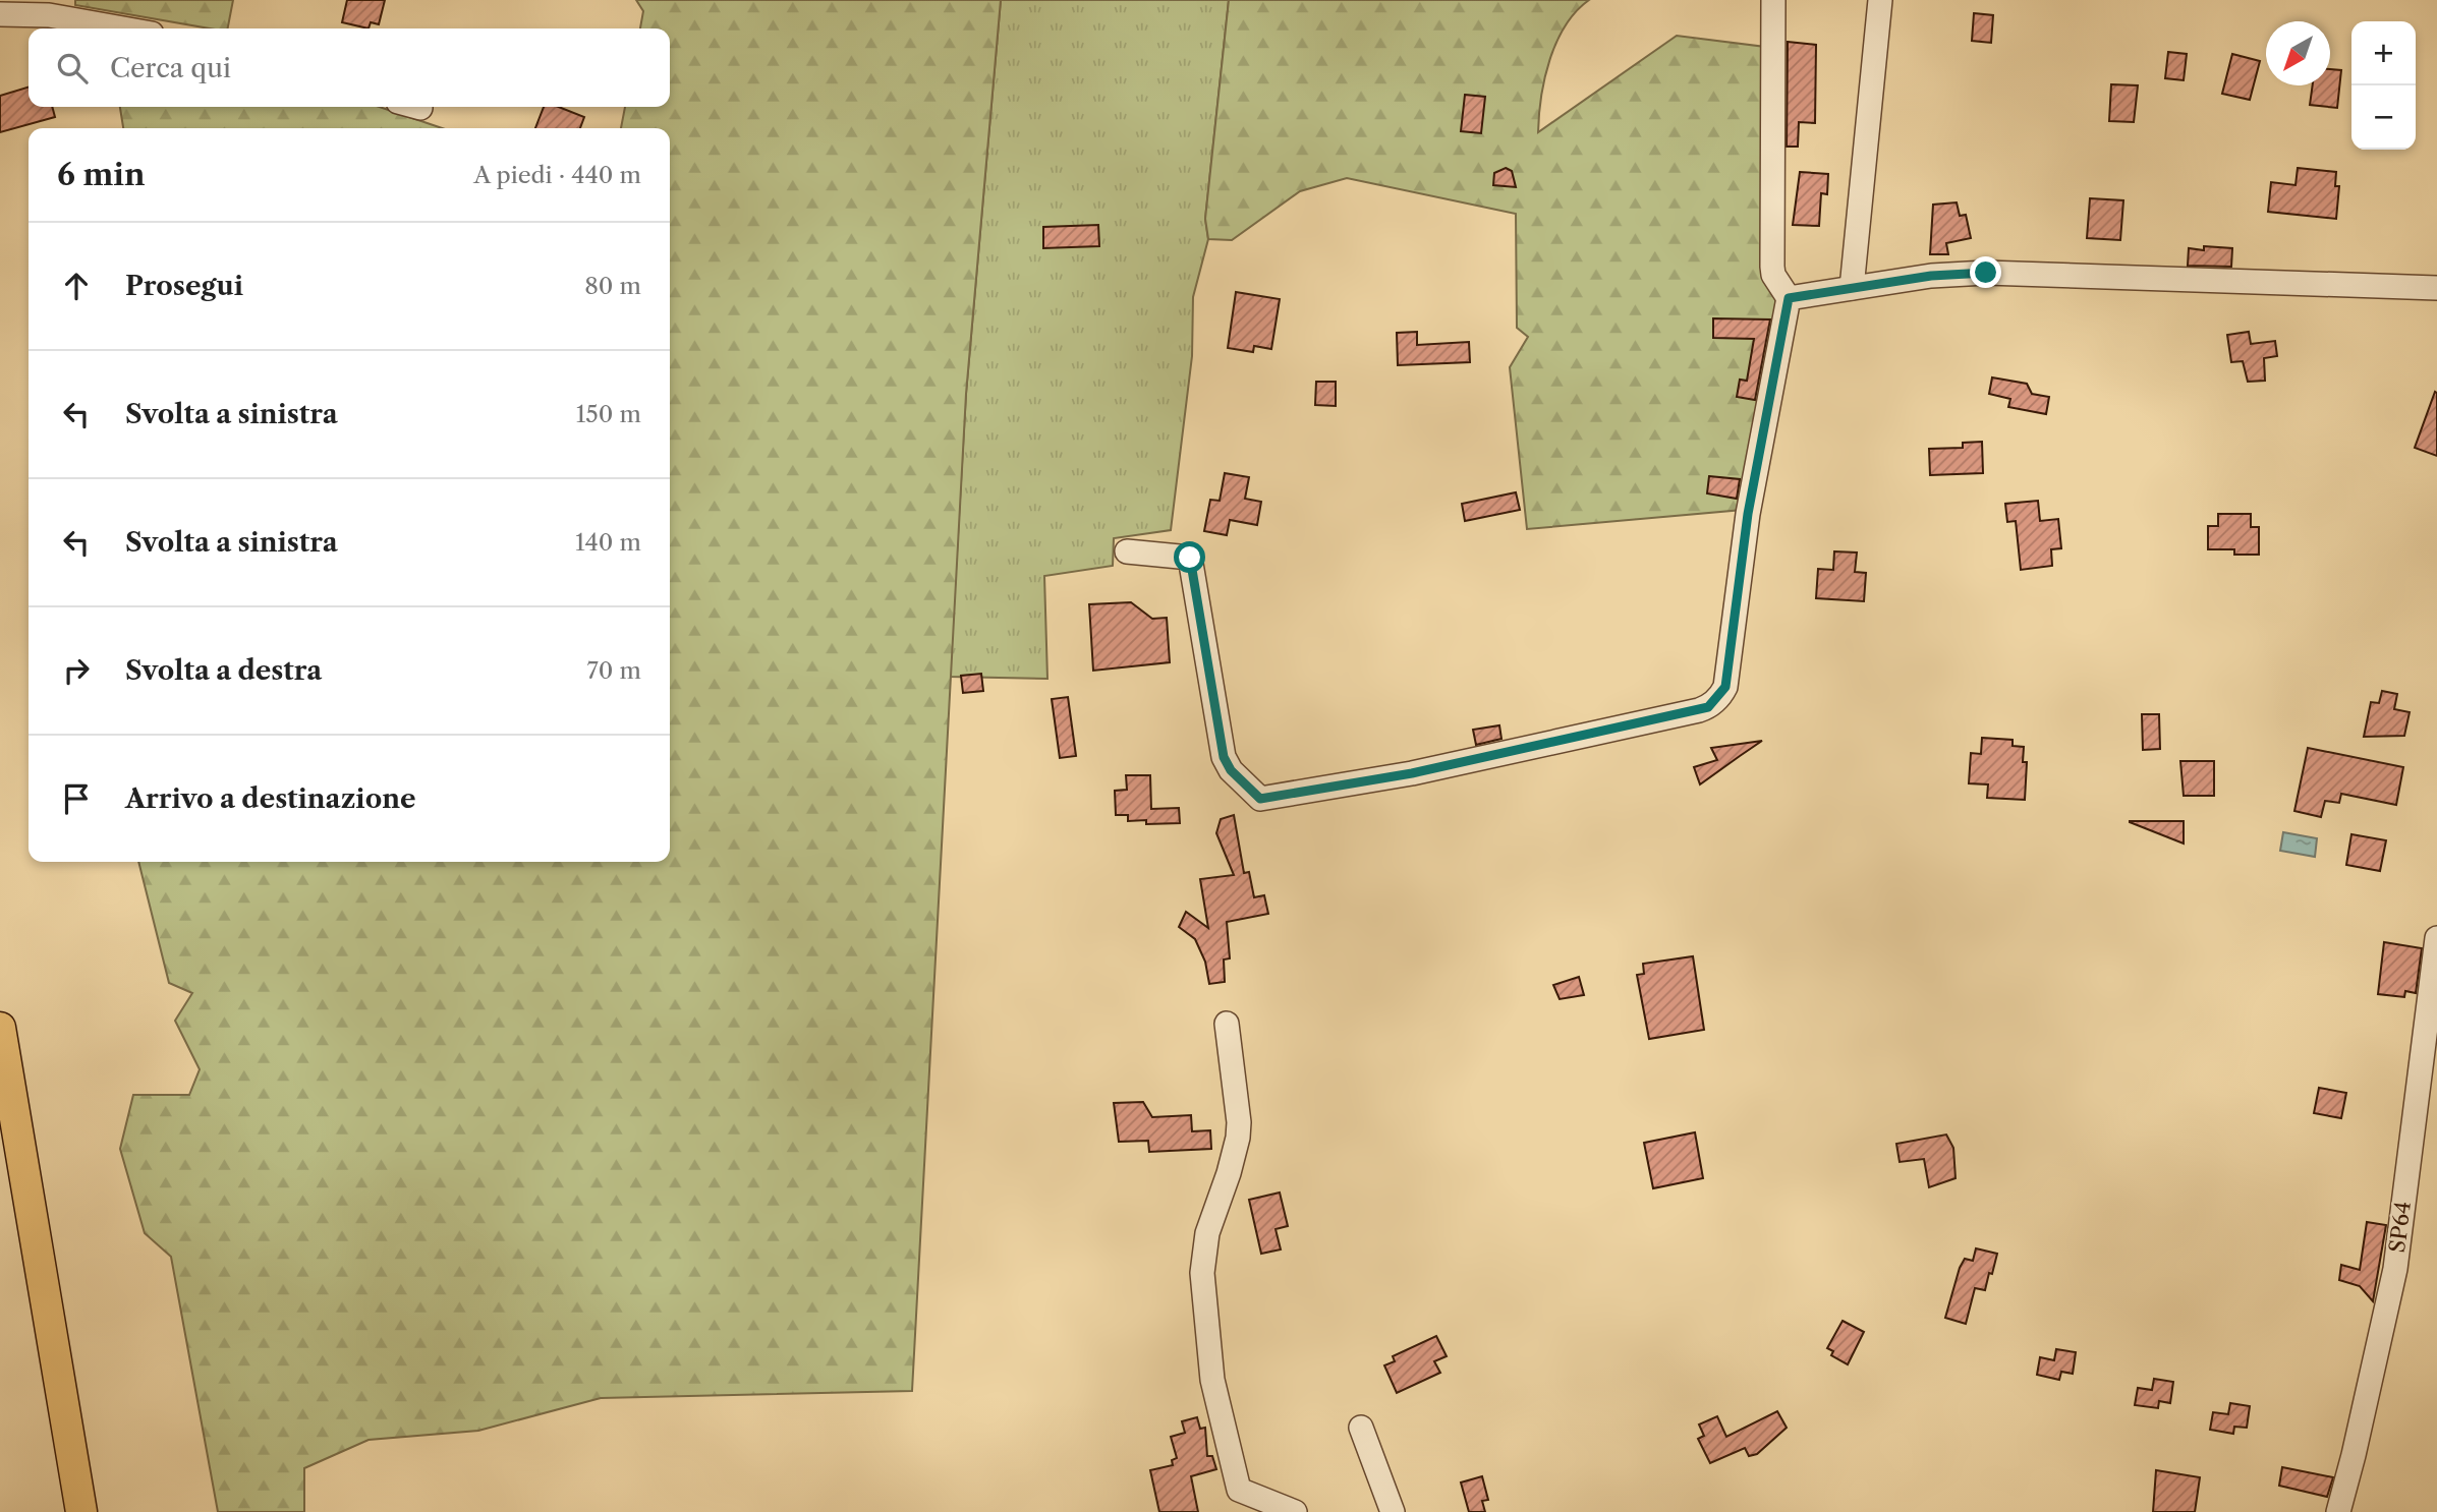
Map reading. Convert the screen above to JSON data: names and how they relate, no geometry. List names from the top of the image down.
{
  "streets": {
    "street": ["SP64"]
  },
  "north": "bottom left",
  "page": {
    "map_buttons": ["+", "−"],
    "search": "Cerca qui",
    "heading": ["6 min", "A piedi · 440 m"],
    "list": [
      ["Prosegui", "80 m"],
      ["Svolta a sinistra", "150 m"],
      ["Svolta a sinistra", "140 m"],
      ["Svolta a destra", "70 m"],
      "Arrivo a destinazione"
    ]
  }
}
